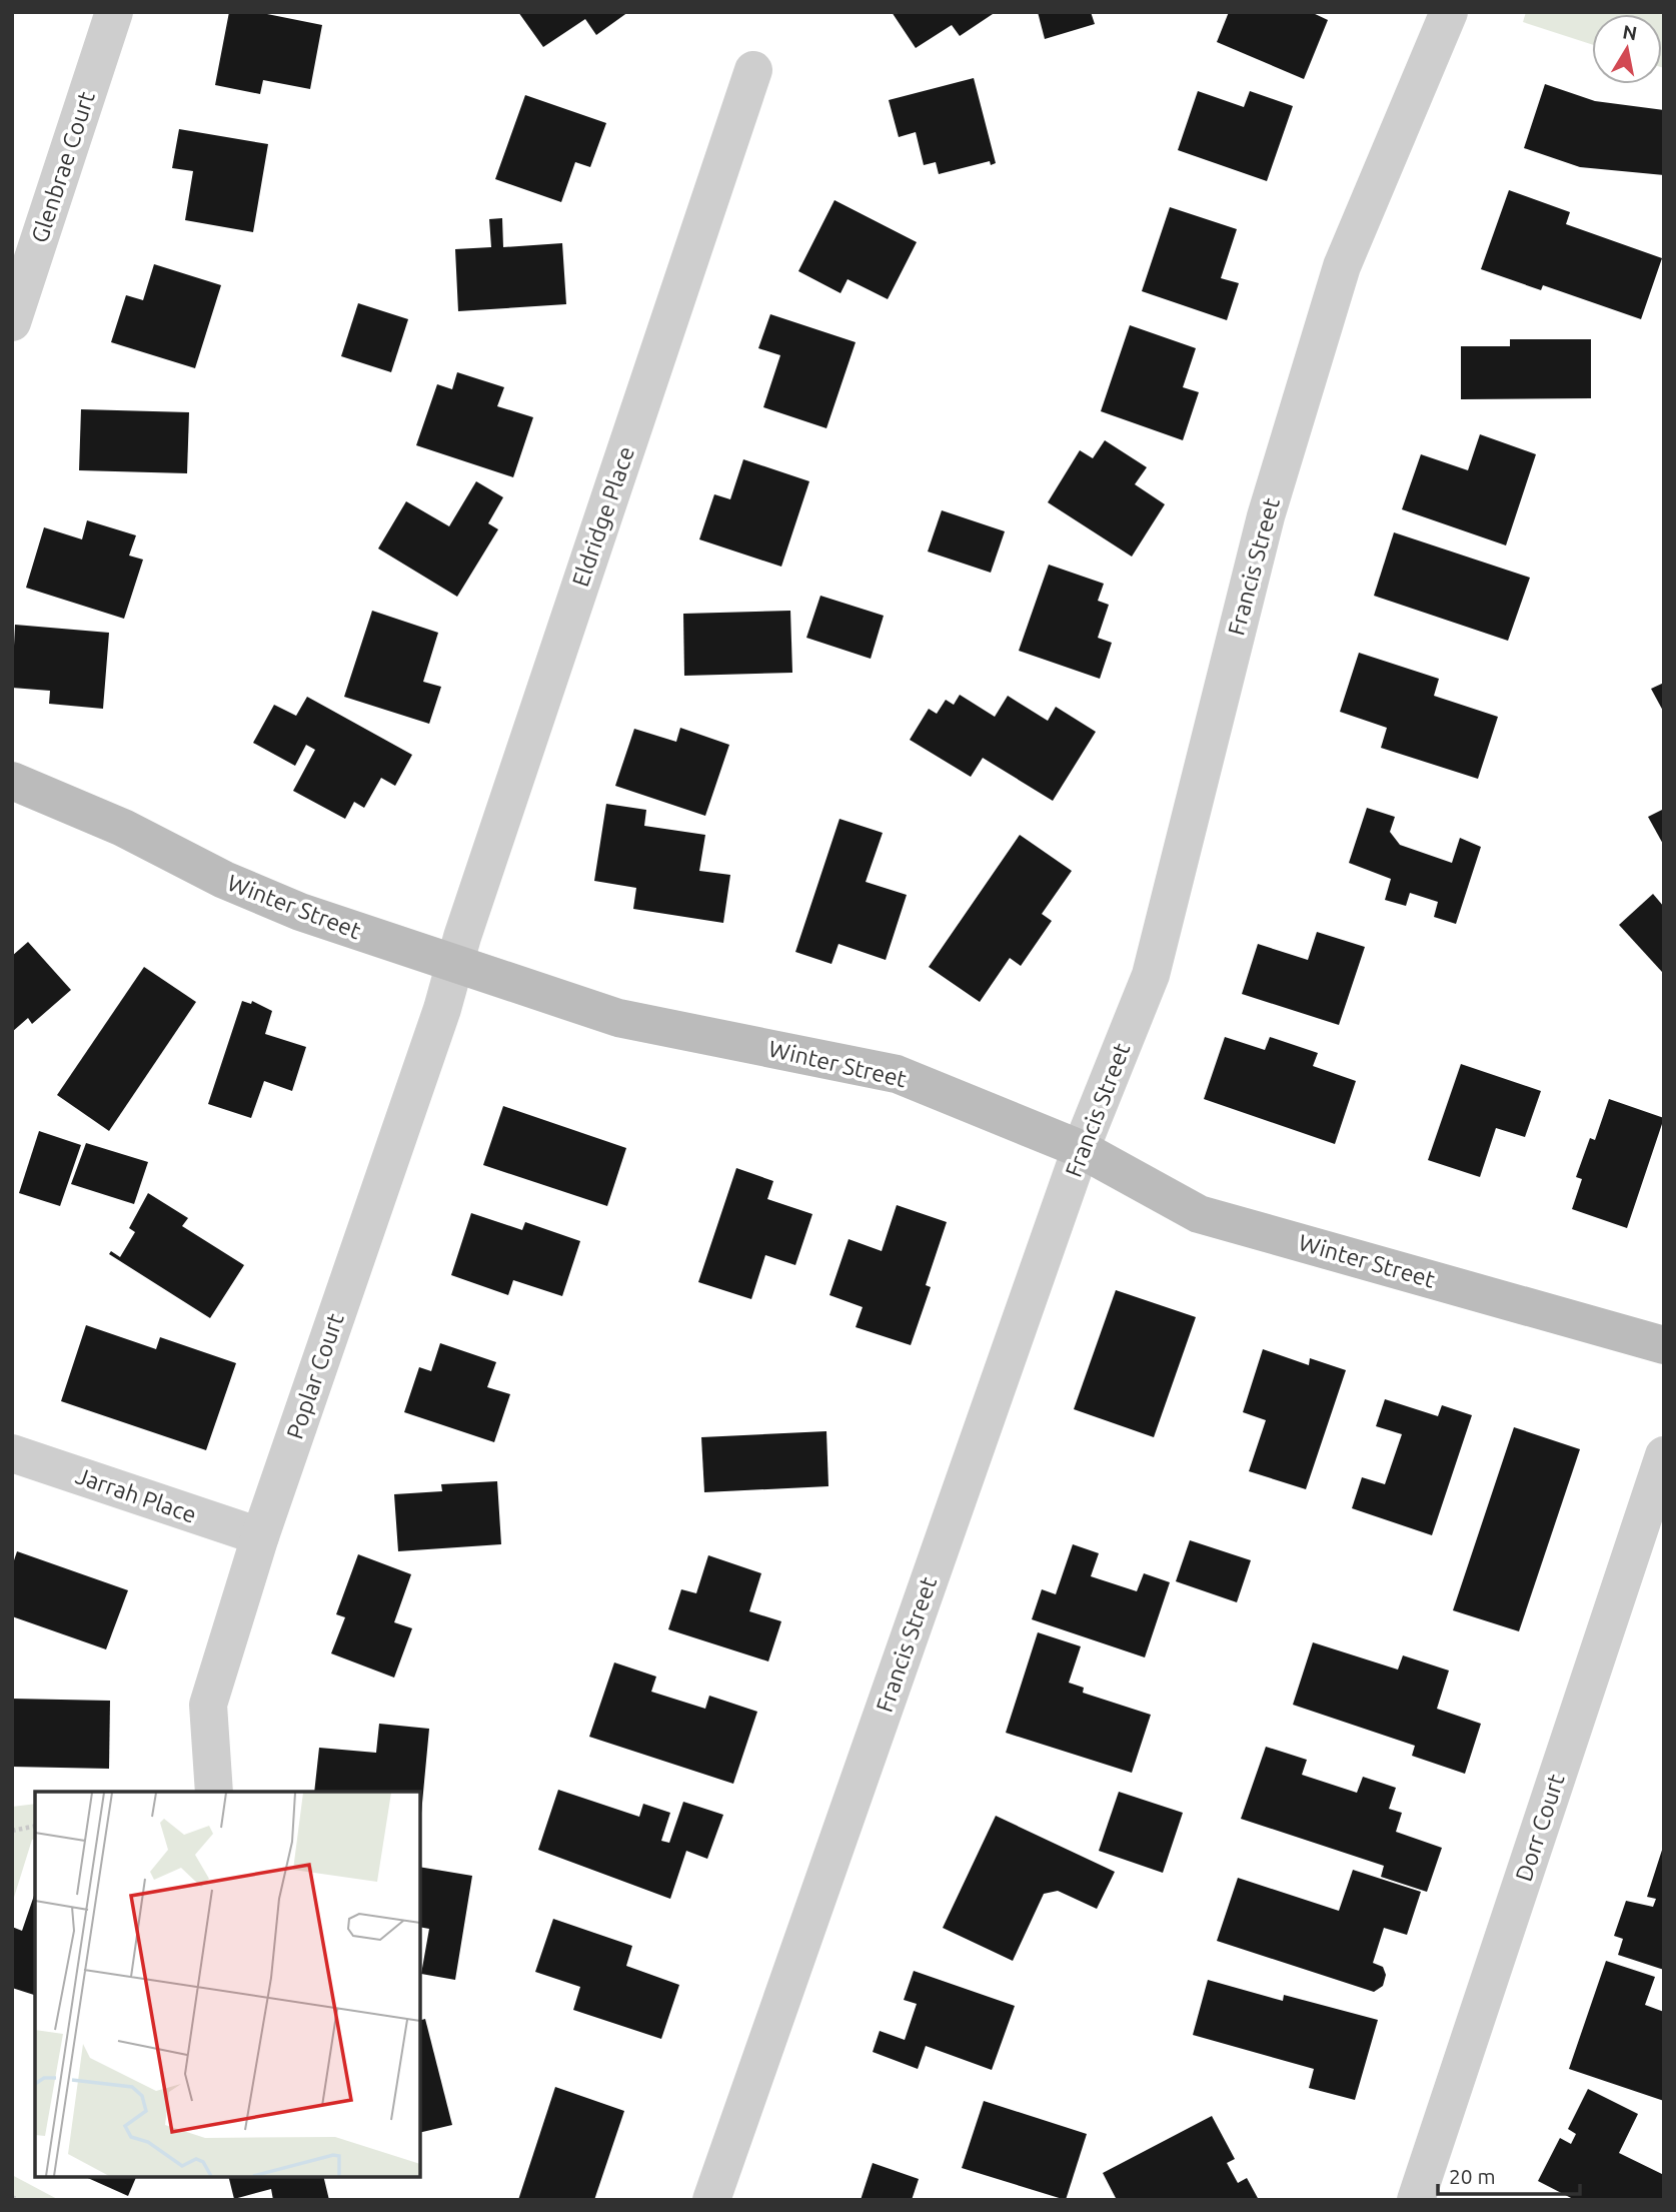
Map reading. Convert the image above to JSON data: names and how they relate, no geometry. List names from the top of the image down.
{
  "streets": {
    "street": [
      "Glenbrae Court",
      "Eldridge Place",
      "Francis Street",
      "Winter Street",
      "Poplar Court",
      "Jarrah Place",
      "Dorr Court"
    ]
  },
  "crossings": [
    ["Eldridge Place", "Winter Street"],
    ["Eldridge Place", "Poplar Court"],
    ["Francis Street", "Winter Street"],
    ["Winter Street", "Poplar Court"],
    ["Poplar Court", "Jarrah Place"]
  ],
  "scale_bar": "20 m",
  "north": "top"
}
